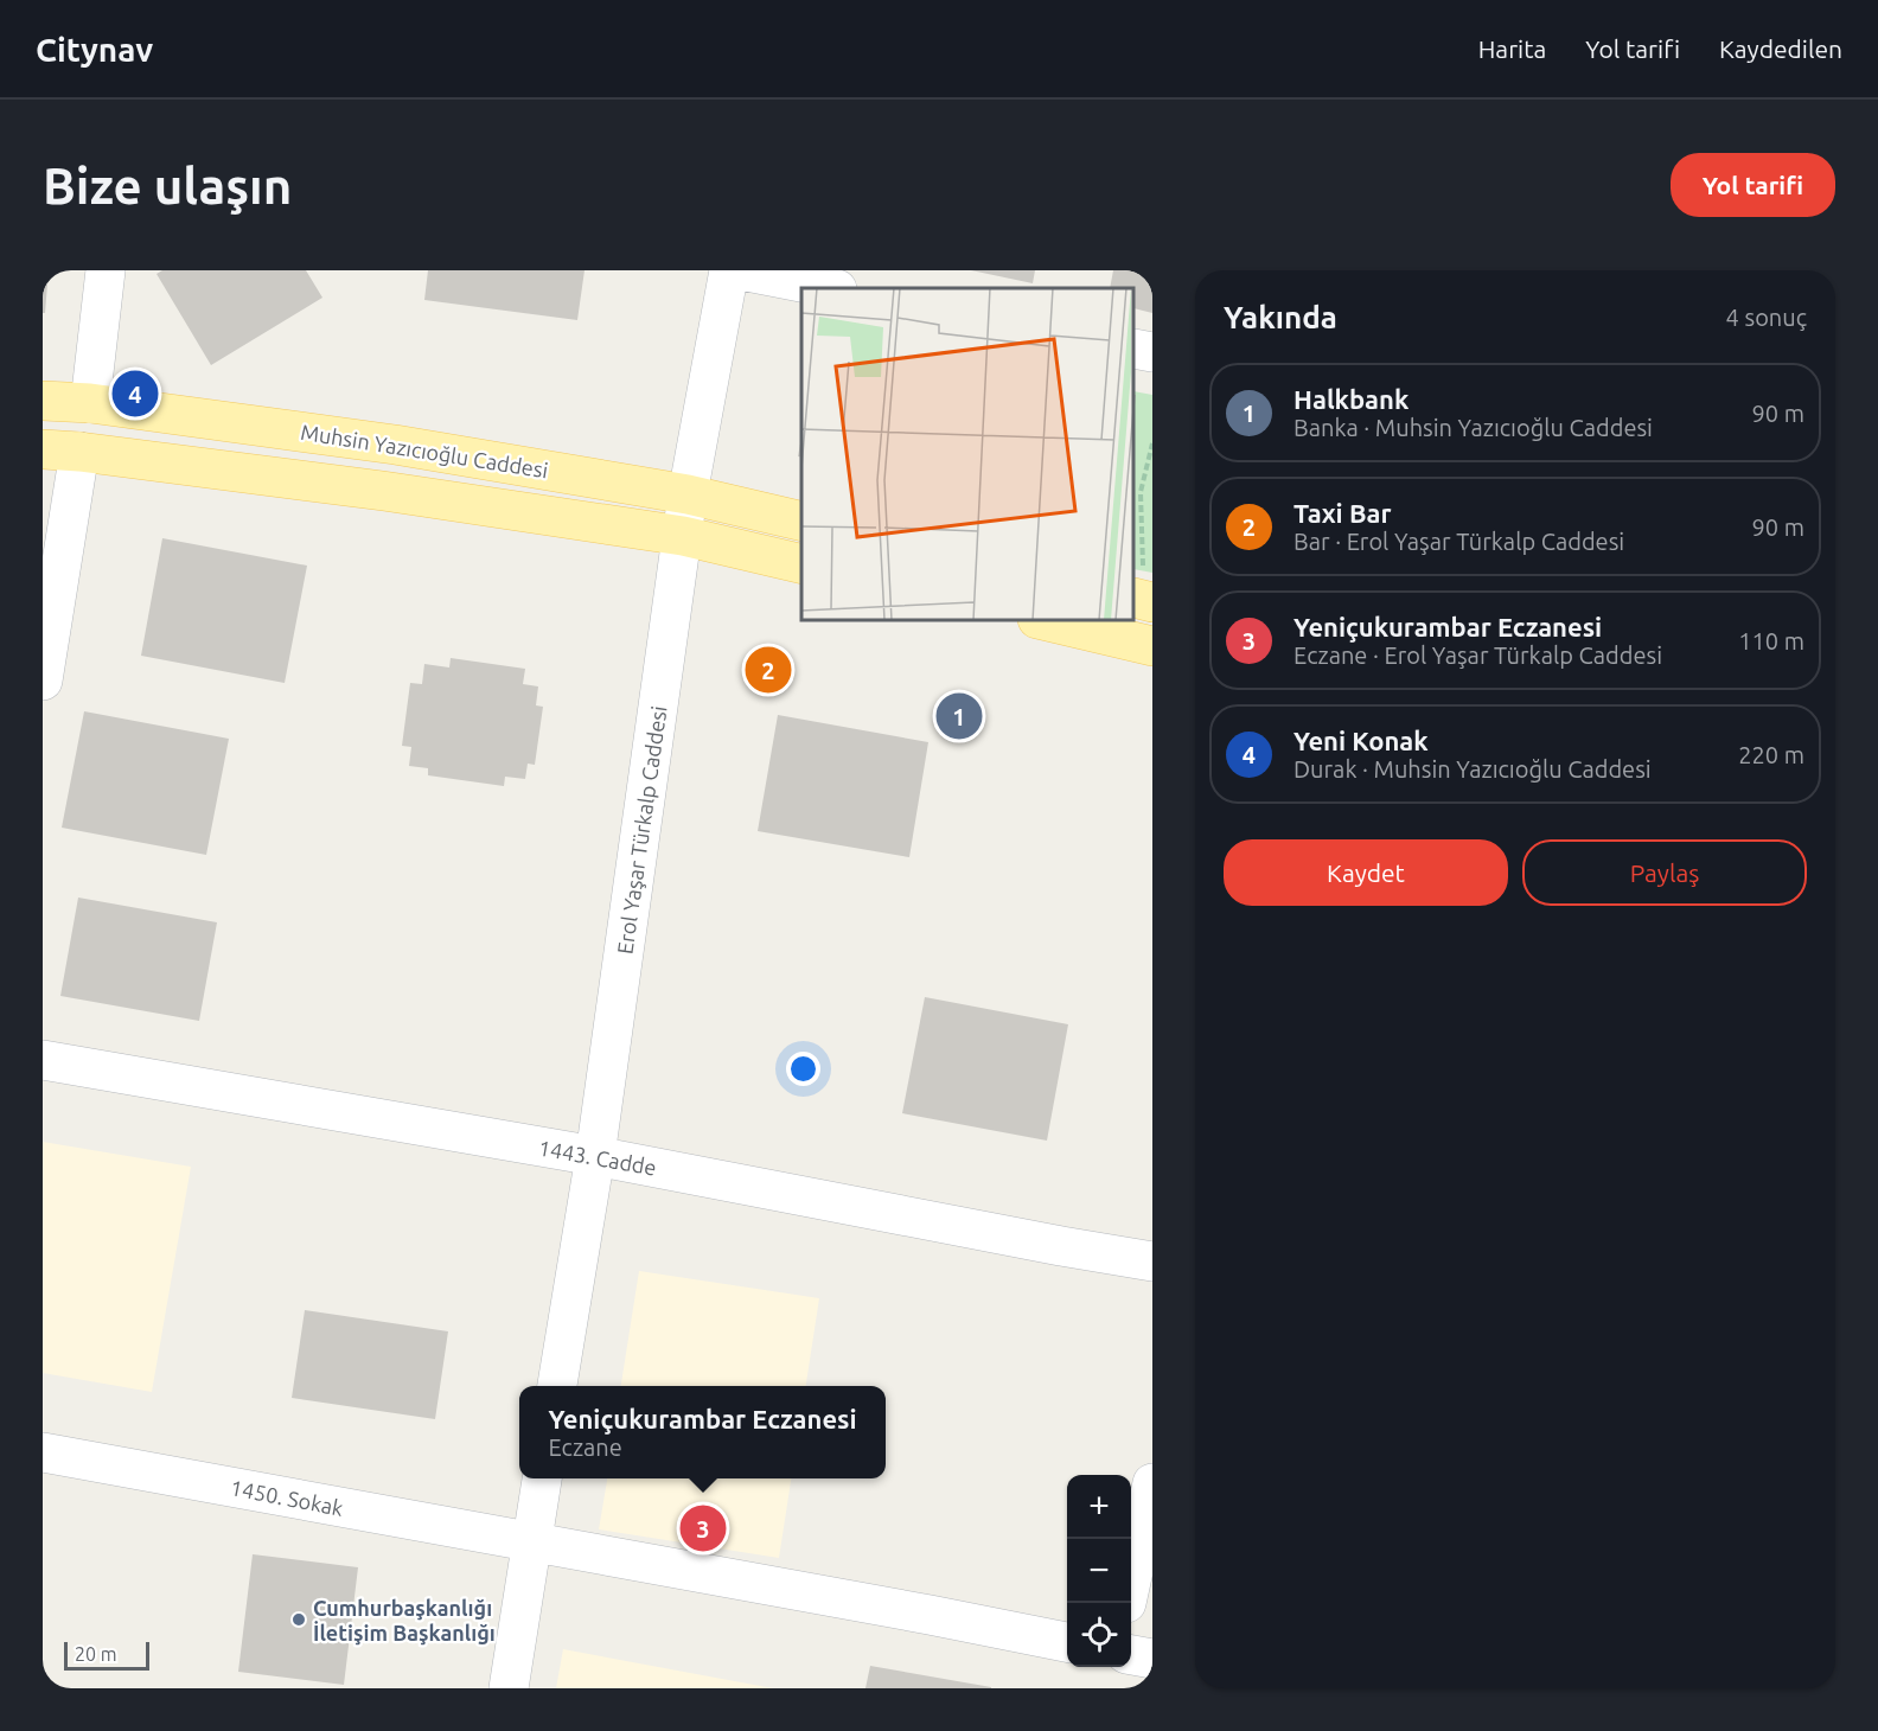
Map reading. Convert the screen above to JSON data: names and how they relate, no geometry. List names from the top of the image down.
{
  "streets": {
    "main road": ["Muhsin Yazıcıoğlu Caddesi"],
    "street": ["Erol Yaşar Türkalp Caddesi", "1443. Cadde", "1450. Sokak"]
  },
  "crossings": [
    ["Muhsin Yazıcıoğlu Caddesi", "Erol Yaşar Türkalp Caddesi"],
    ["Erol Yaşar Türkalp Caddesi", "1443. Cadde"]
  ],
  "places": ["Cumhurbaşkanlığı İletişim Başkanlığı"],
  "scale_bar": "20 m",
  "page": {
    "header": "Citynav",
    "nav": ["Harita", "Yol tarifi", "Kaydedilen"],
    "buttons": [
      "Yol tarifi",
      ["Kaydet", "Paylaş"]
    ],
    "title": "Bize ulaşın",
    "heading": ["Yakında", "4 sonuç"],
    "list": [
      {
        "mark": "1",
        "name": "Halkbank",
        "note": "Banka · Muhsin Yazıcıoğlu Caddesi",
        "value": "90 m"
      },
      {
        "mark": "2",
        "name": "Taxi Bar",
        "note": "Bar · Erol Yaşar Türkalp Caddesi",
        "value": "90 m"
      },
      {
        "mark": "3",
        "name": "Yeniçukurambar Eczanesi",
        "note": "Eczane · Erol Yaşar Türkalp Caddesi",
        "value": "110 m"
      },
      {
        "mark": "4",
        "name": "Yeni Konak",
        "note": "Durak · Muhsin Yazıcıoğlu Caddesi",
        "value": "220 m"
      }
    ],
    "pins": [
      "4",
      "2",
      "1",
      "3"
    ],
    "popup": ["Yeniçukurambar Eczanesi", "Eczane"],
    "map_buttons": ["+", "−"],
    "scale": "20 m"
  }
}
